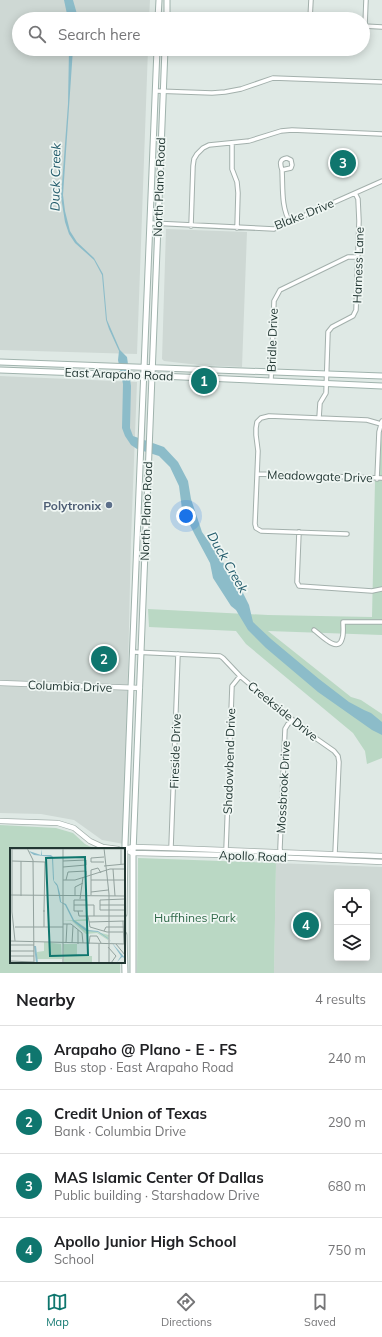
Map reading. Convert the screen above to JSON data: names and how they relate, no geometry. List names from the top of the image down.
{
  "streets": {
    "main road": ["North Plano Road", "East Arapaho Road"],
    "street": [
      "Blake Drive",
      "Harness Lane",
      "Bridle Drive",
      "Meadowgate Drive",
      "Columbia Drive",
      "Creekside Drive",
      "Fireside Drive",
      "Shadowbend Drive",
      "Mossbrook Drive",
      "Apollo Road"
    ]
  },
  "crossings": [
    ["North Plano Road", "Blake Drive"],
    ["North Plano Road", "East Arapaho Road"],
    ["North Plano Road", "Columbia Drive"],
    ["North Plano Road", "Creekside Drive"],
    ["North Plano Road", "Apollo Road"],
    ["Blake Drive", "Harness Lane"],
    ["Harness Lane", "Bridle Drive"],
    ["Harness Lane", "East Arapaho Road"],
    ["Bridle Drive", "East Arapaho Road"],
    ["Creekside Drive", "Fireside Drive"],
    ["Creekside Drive", "Shadowbend Drive"],
    ["Creekside Drive", "Mossbrook Drive"],
    ["Creekside Drive", "Apollo Road"],
    ["Fireside Drive", "Apollo Road"],
    ["Shadowbend Drive", "Apollo Road"],
    ["Mossbrook Drive", "Apollo Road"]
  ],
  "water": ["Duck Creek"],
  "parks": ["Huffhines Park"],
  "places": ["Polytronix"],
  "page": {
    "search": "Search here",
    "pins": [
      "3",
      "1",
      "2",
      "4"
    ],
    "heading": ["Nearby", "4 results"],
    "list": [
      {
        "mark": "1",
        "name": "Arapaho @ Plano - E - FS",
        "note": "Bus stop · East Arapaho Road",
        "value": "240 m"
      },
      {
        "mark": "2",
        "name": "Credit Union of Texas",
        "note": "Bank · Columbia Drive",
        "value": "290 m"
      },
      {
        "mark": "3",
        "name": "MAS Islamic Center Of Dallas",
        "note": "Public building · Starshadow Drive",
        "value": "680 m"
      },
      {
        "mark": "4",
        "name": "Apollo Junior High School",
        "note": "School",
        "value": "750 m"
      }
    ],
    "nav": ["Map", "Directions", "Saved"]
  }
}
